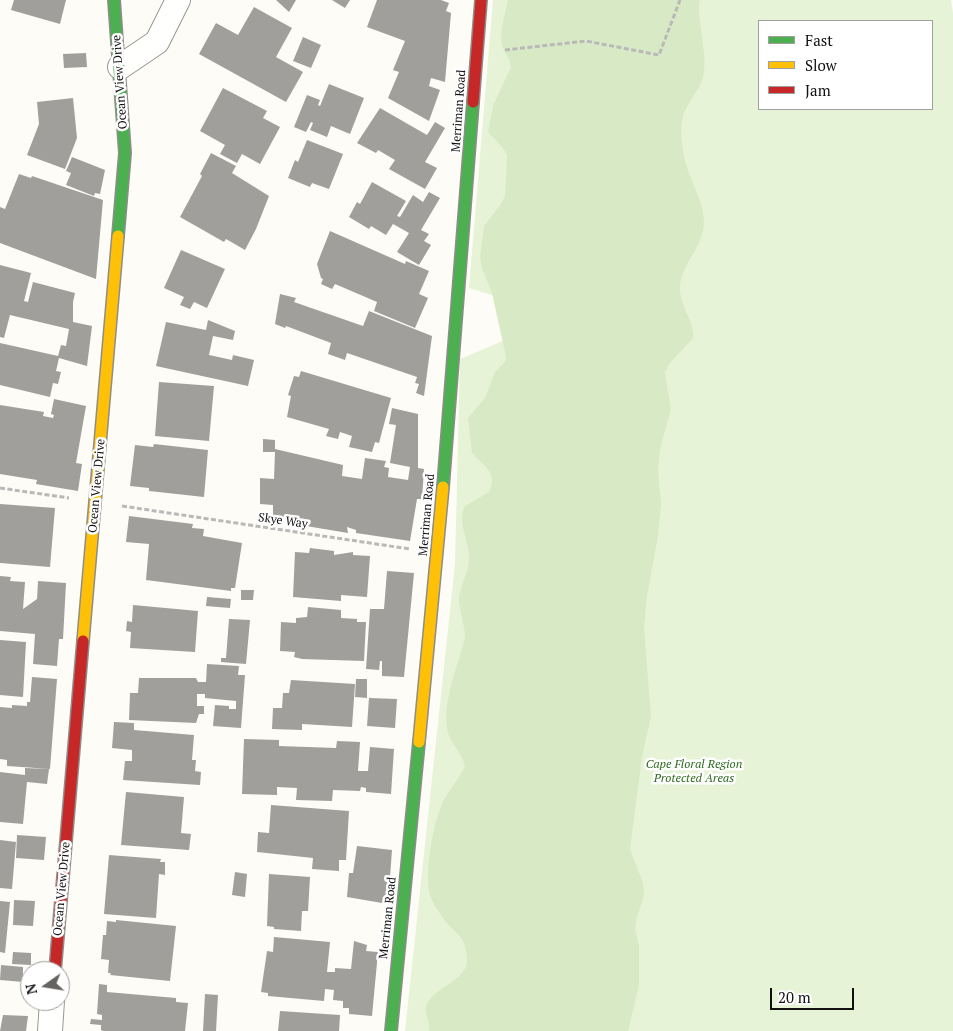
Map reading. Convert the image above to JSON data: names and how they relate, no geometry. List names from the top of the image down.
{
  "streets": {
    "street": ["Ocean View Drive", "Merriman Road"],
    "path": ["Skye Way"]
  },
  "crossings": [
    ["Merriman Road", "Skye Way"]
  ],
  "parks": ["Cape Floral Region Protected Areas"],
  "legend": ["Fast", "Slow", "Jam"],
  "scale_bar": "20 m",
  "north": "left"
}
